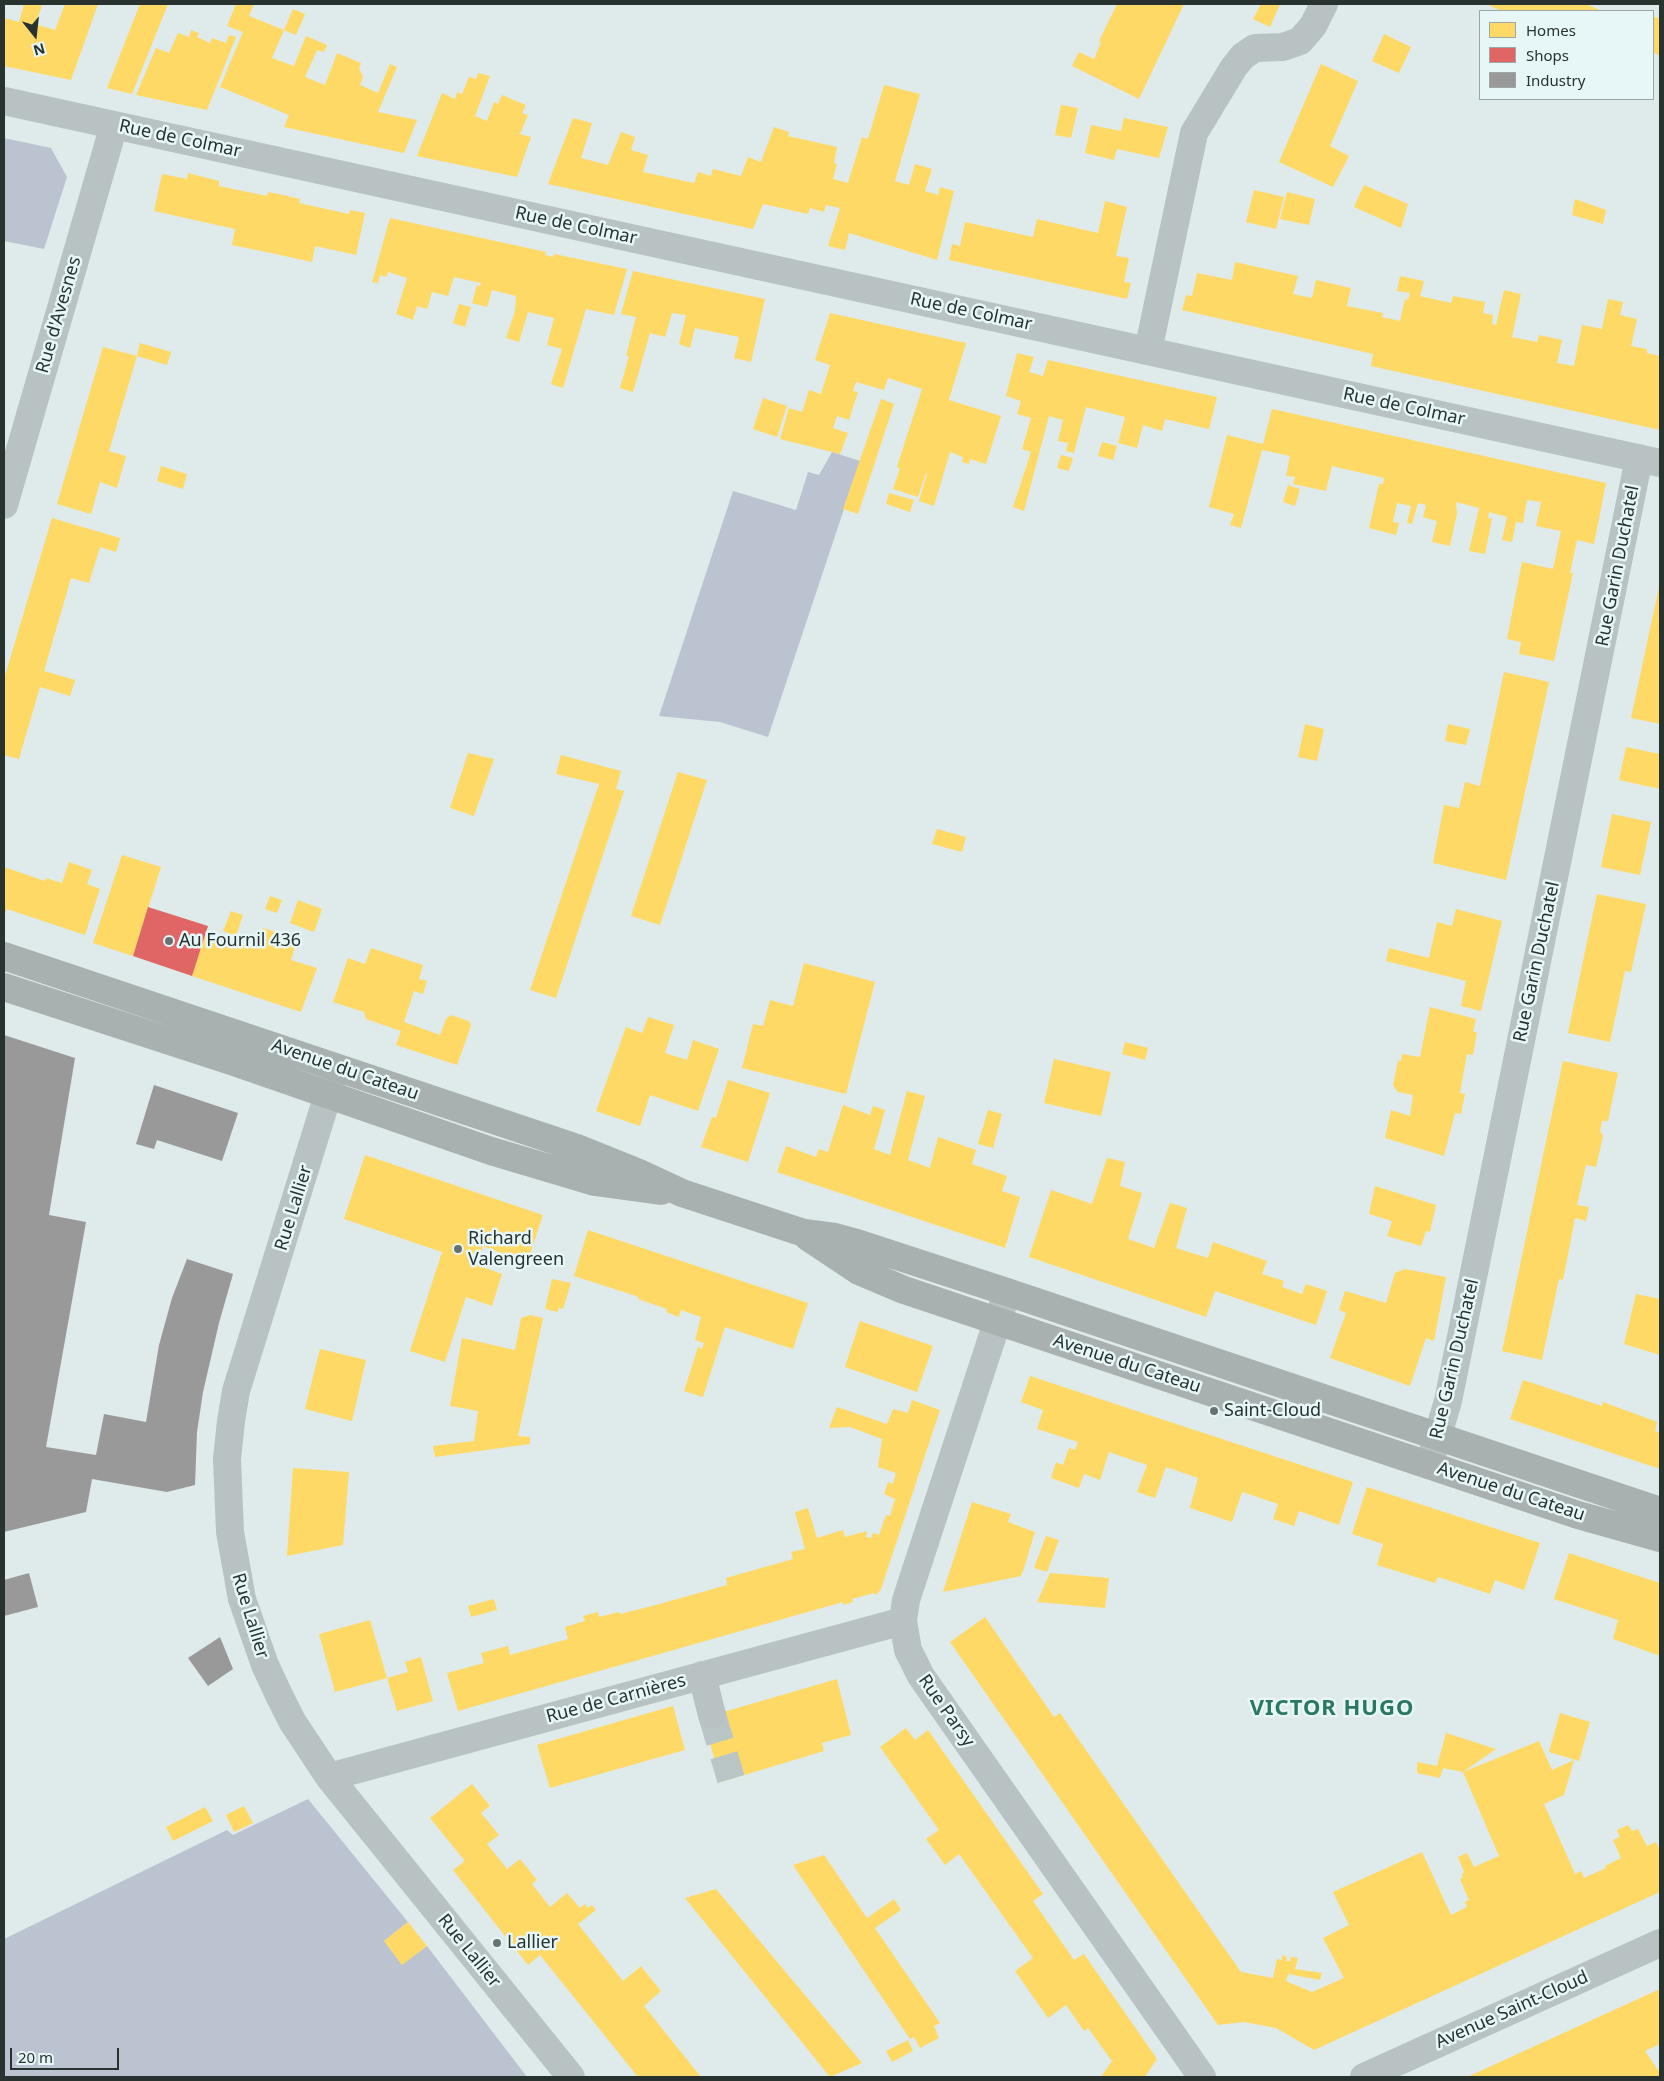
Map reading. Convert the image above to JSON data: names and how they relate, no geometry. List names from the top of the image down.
{
  "streets": {
    "main road": ["Avenue du Cateau"],
    "street": [
      "Rue de Colmar",
      "Rue d'Avesnes",
      "Rue Garin Duchatel",
      "Rue Lallier",
      "Rue de Carnières",
      "Rue Parsy",
      "Avenue Saint-Cloud"
    ]
  },
  "crossings": [
    ["Rue de Colmar", "Rue d'Avesnes"],
    ["Rue de Colmar", "Rue Garin Duchatel"],
    ["Rue Garin Duchatel", "Avenue du Cateau"],
    ["Avenue du Cateau", "Rue Lallier"],
    ["Avenue du Cateau", "Rue Parsy"],
    ["Rue Lallier", "Rue de Carnières"],
    ["Rue de Carnières", "Rue Parsy"]
  ],
  "districts": ["VICTOR HUGO"],
  "places": [
    "Au Fournil 436",
    "Richard Valengreen",
    "Saint-Cloud",
    "Lallier"
  ],
  "legend": ["Homes", "Shops", "Industry"],
  "scale_bar": "20 m",
  "north": "bottom"
}
